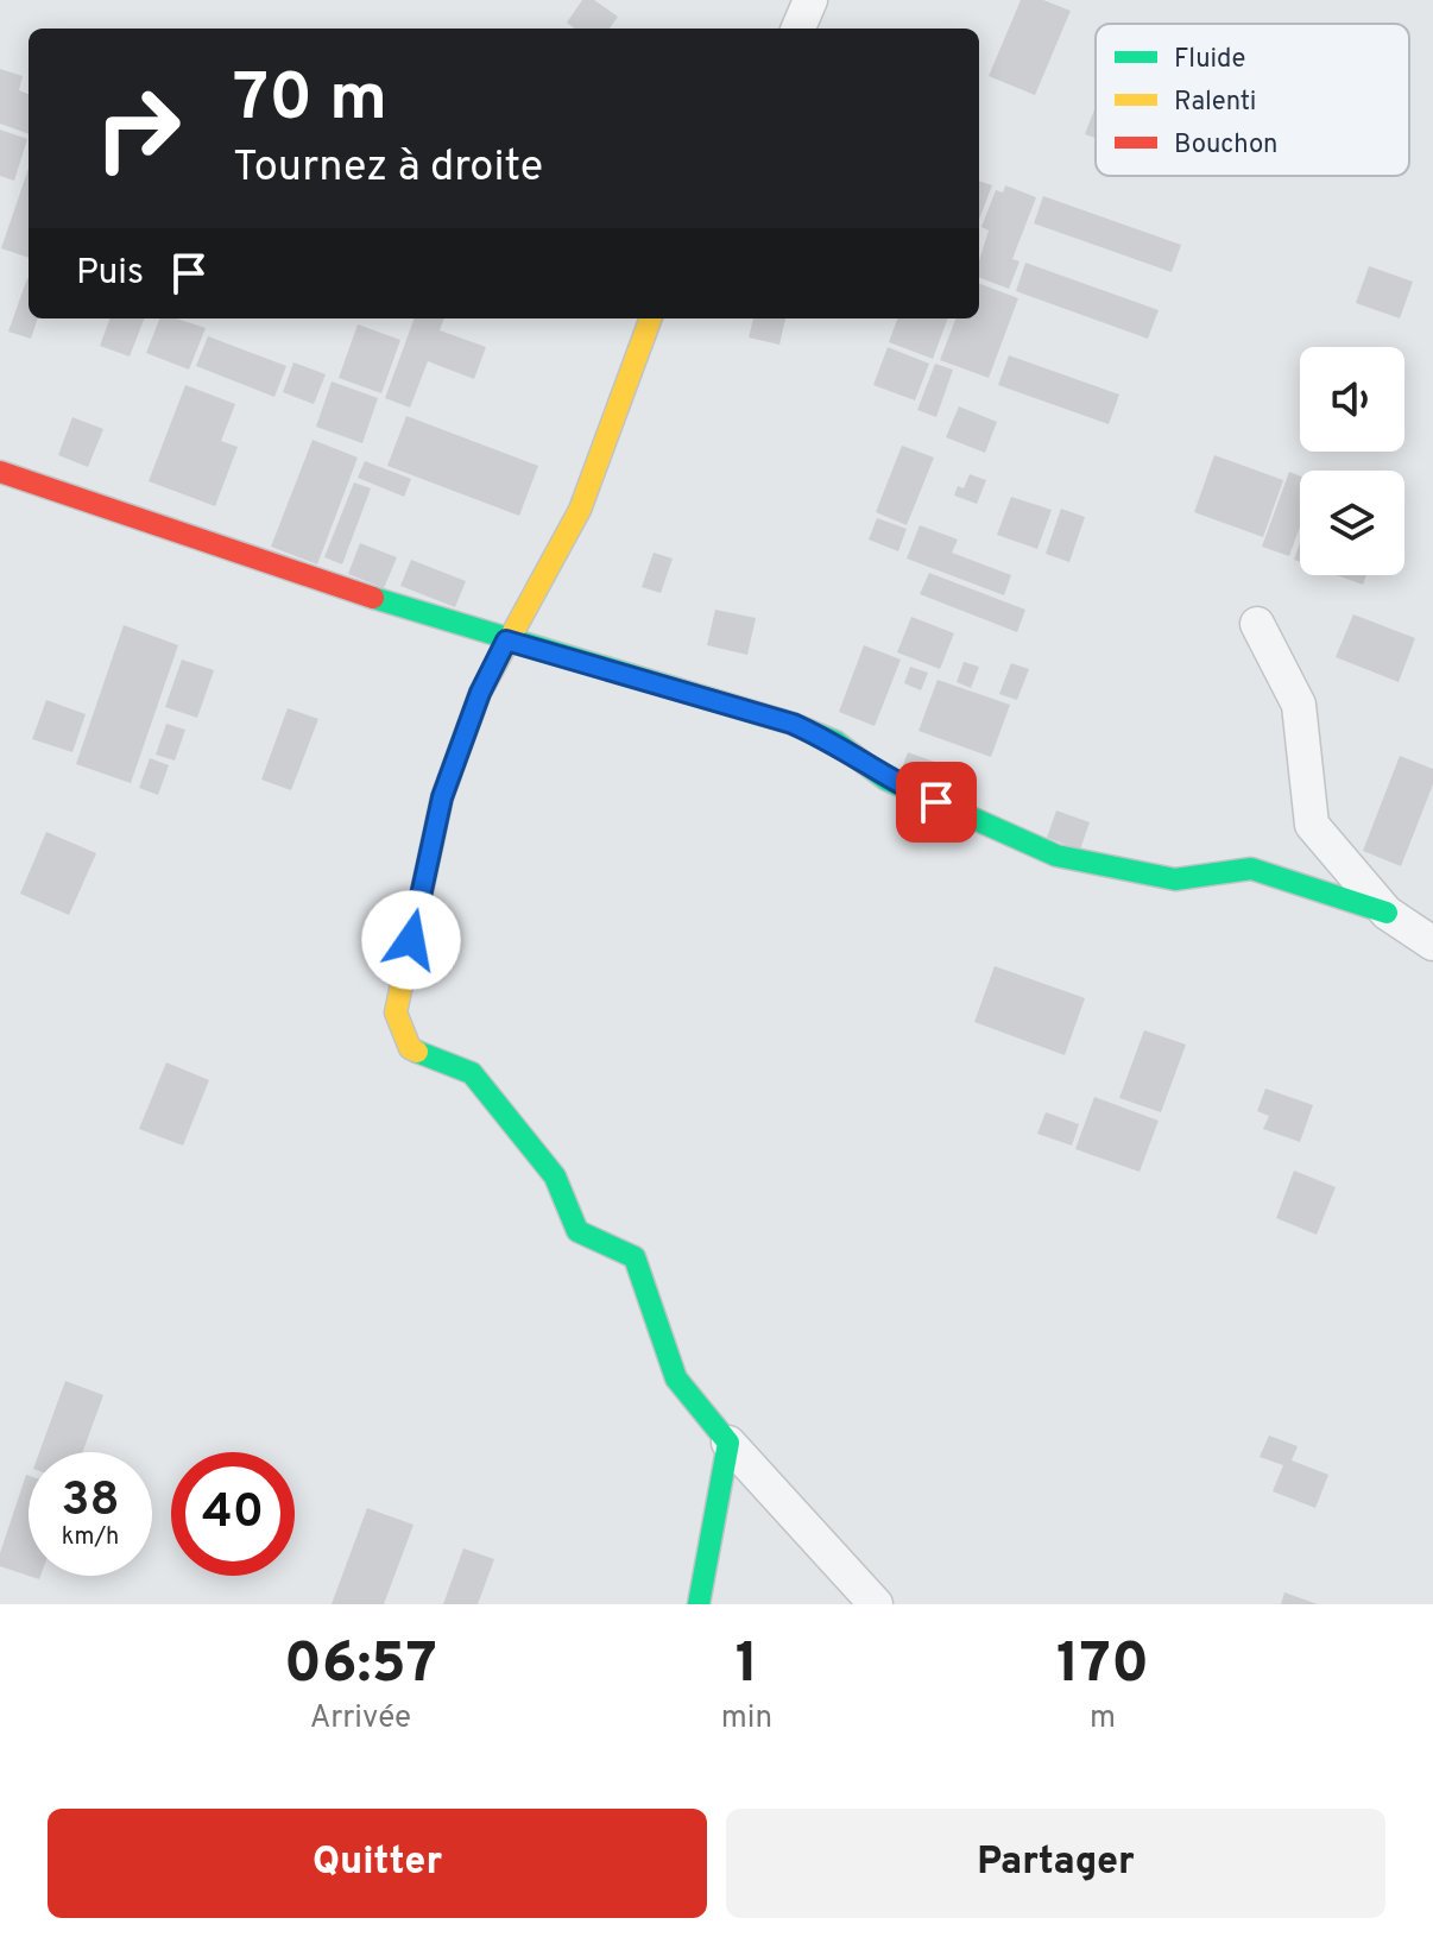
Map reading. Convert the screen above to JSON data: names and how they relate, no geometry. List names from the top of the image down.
{
  "legend": ["Fluide", "Ralenti", "Bouchon"],
  "page": {
    "turn": ["70 m", "Tournez à droite"],
    "then": "Puis",
    "speed": "38 km/h",
    "limit": "40",
    "eta": [
      "06:57",
      "Arrivée",
      "1",
      "min",
      "170",
      "m"
    ],
    "buttons": ["Quitter", "Partager"]
  }
}
